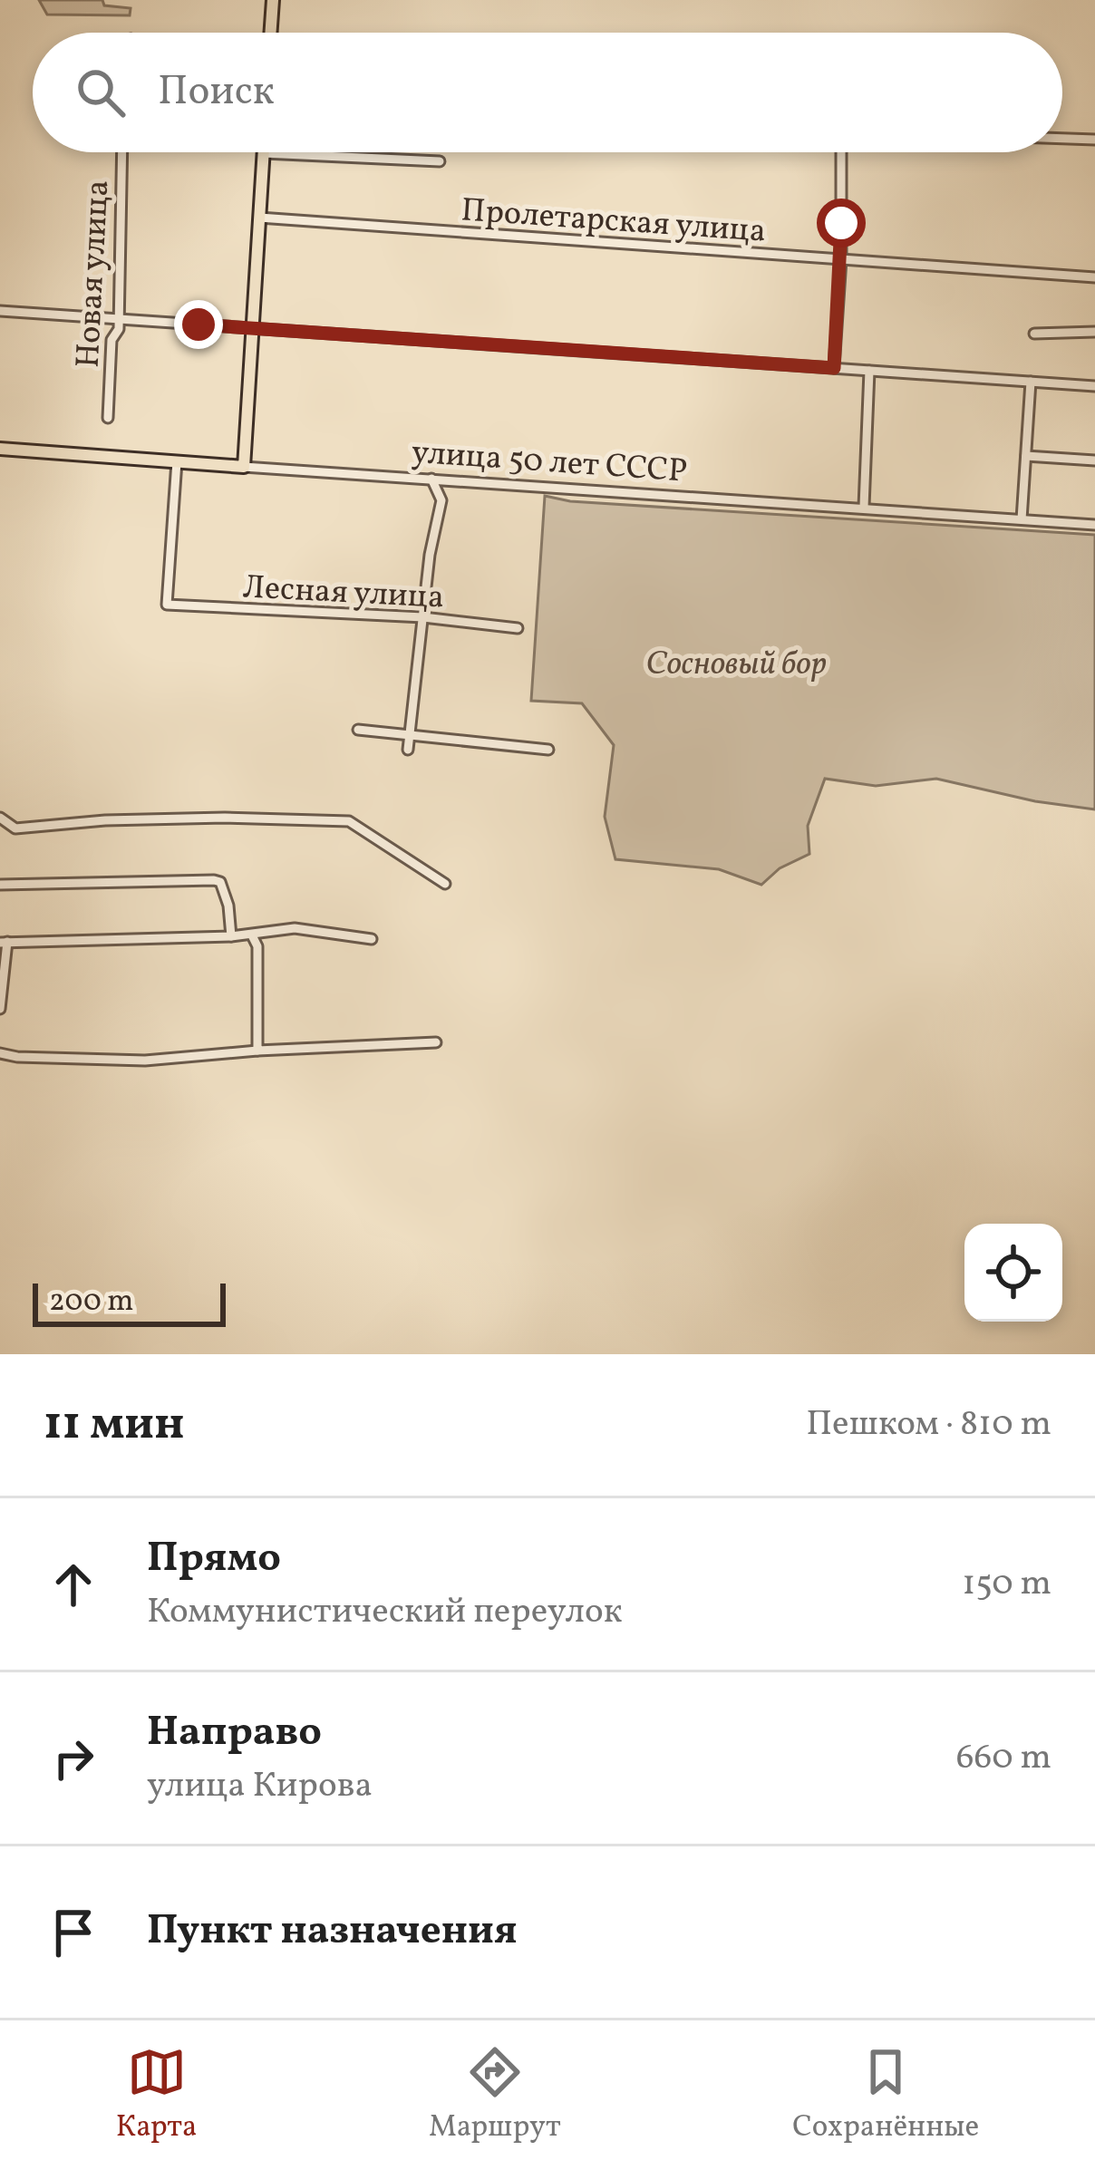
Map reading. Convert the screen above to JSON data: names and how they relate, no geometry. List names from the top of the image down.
{
  "streets": {
    "main road": ["улица 50 лет СССР"],
    "street": ["Пролетарская улица", "Новая улица", "Лесная улица"]
  },
  "crossings": [
    ["улица 50 лет СССР", "Лесная улица"]
  ],
  "parks": ["Сосновый бор"],
  "scale_bar": "200 m",
  "page": {
    "search": "Поиск",
    "scale": "200 m",
    "heading": ["11 мин", "Пешком · 810 m"],
    "list": [
      ["Прямо", "Коммунистический переулок", "150 m"],
      ["Направо", "улица Кирова", "660 m"],
      "Пункт назначения"
    ],
    "nav": ["Карта", "Маршрут", "Сохранённые"]
  }
}
